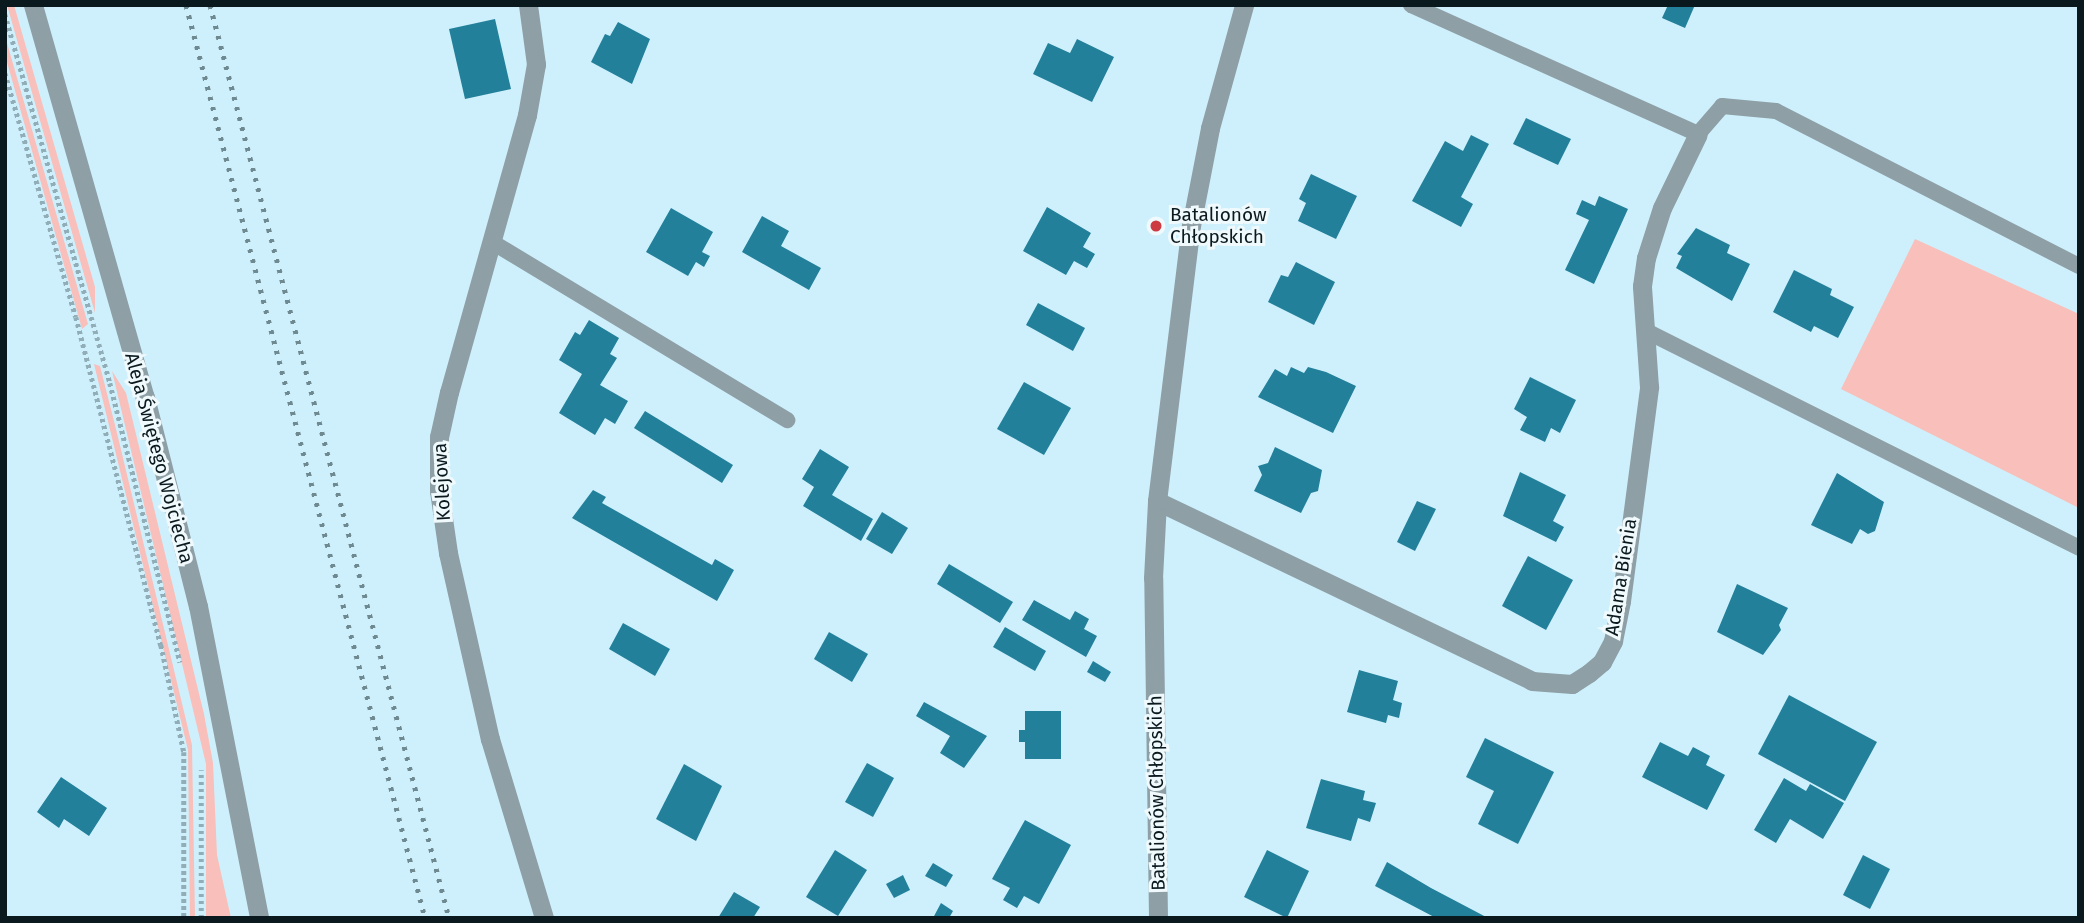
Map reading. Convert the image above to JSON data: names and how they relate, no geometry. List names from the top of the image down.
{
  "streets": {
    "street": [
      "Aleja Świętego Wojciecha",
      "Kolejowa",
      "Adama Bienia",
      "Batalionów Chłopskich"
    ]
  },
  "crossings": [
    ["Adama Bienia", "Batalionów Chłopskich"]
  ],
  "places": ["Batalionów Chłopskich"]
}
